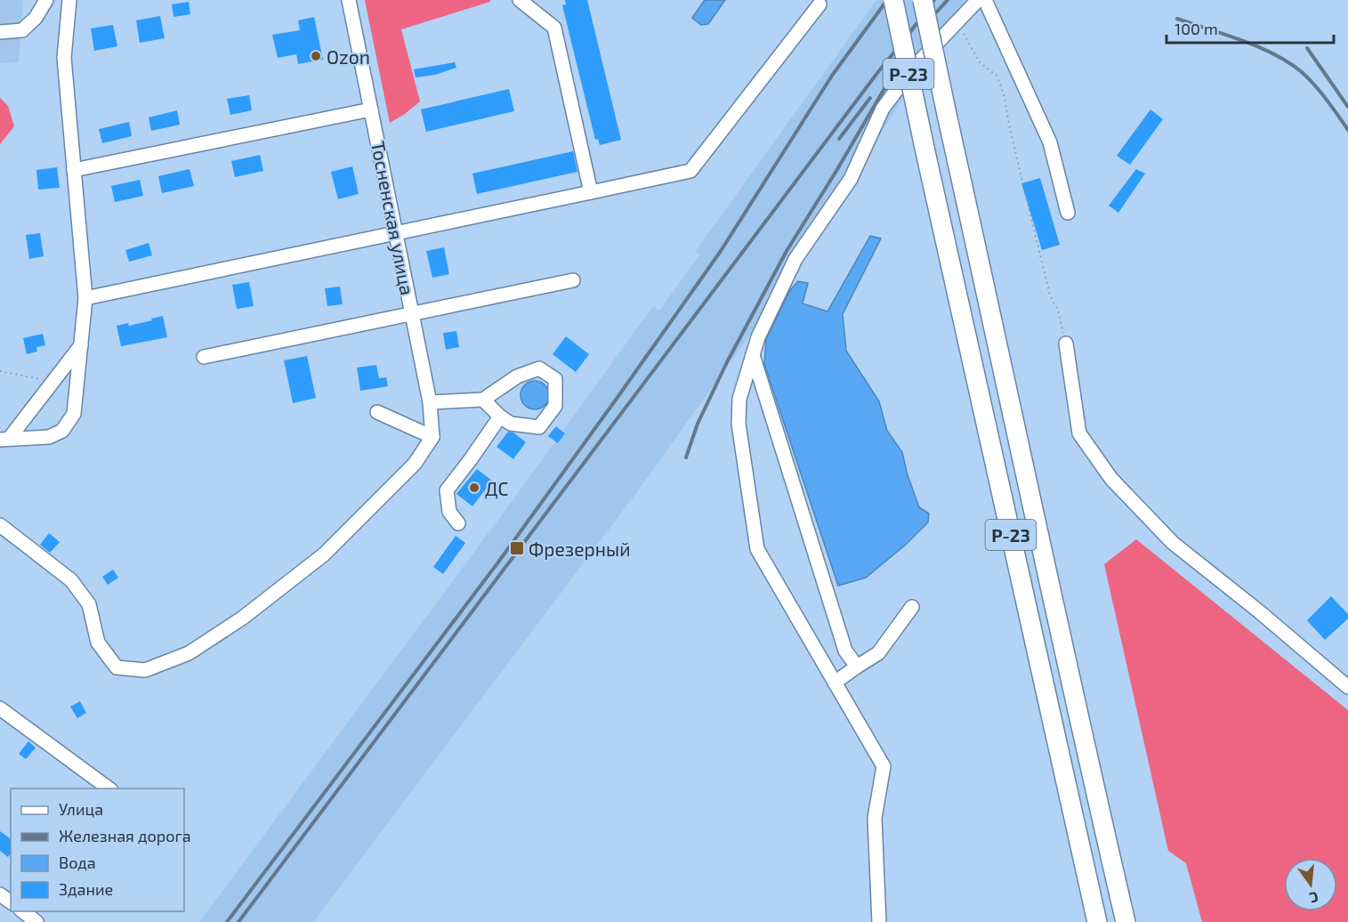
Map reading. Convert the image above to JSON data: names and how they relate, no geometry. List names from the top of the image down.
{
  "streets": {
    "highway": ["Р-23"],
    "street": ["Тосненская улица"]
  },
  "places": {
    "other": ["Ozon", "ДС"],
    "transit": ["Фрезерный"]
  },
  "legend": [
    "Улица",
    "Железная дорога",
    "Вода",
    "Здание"
  ],
  "scale_bar": "100 m",
  "north": "bottom"
}
